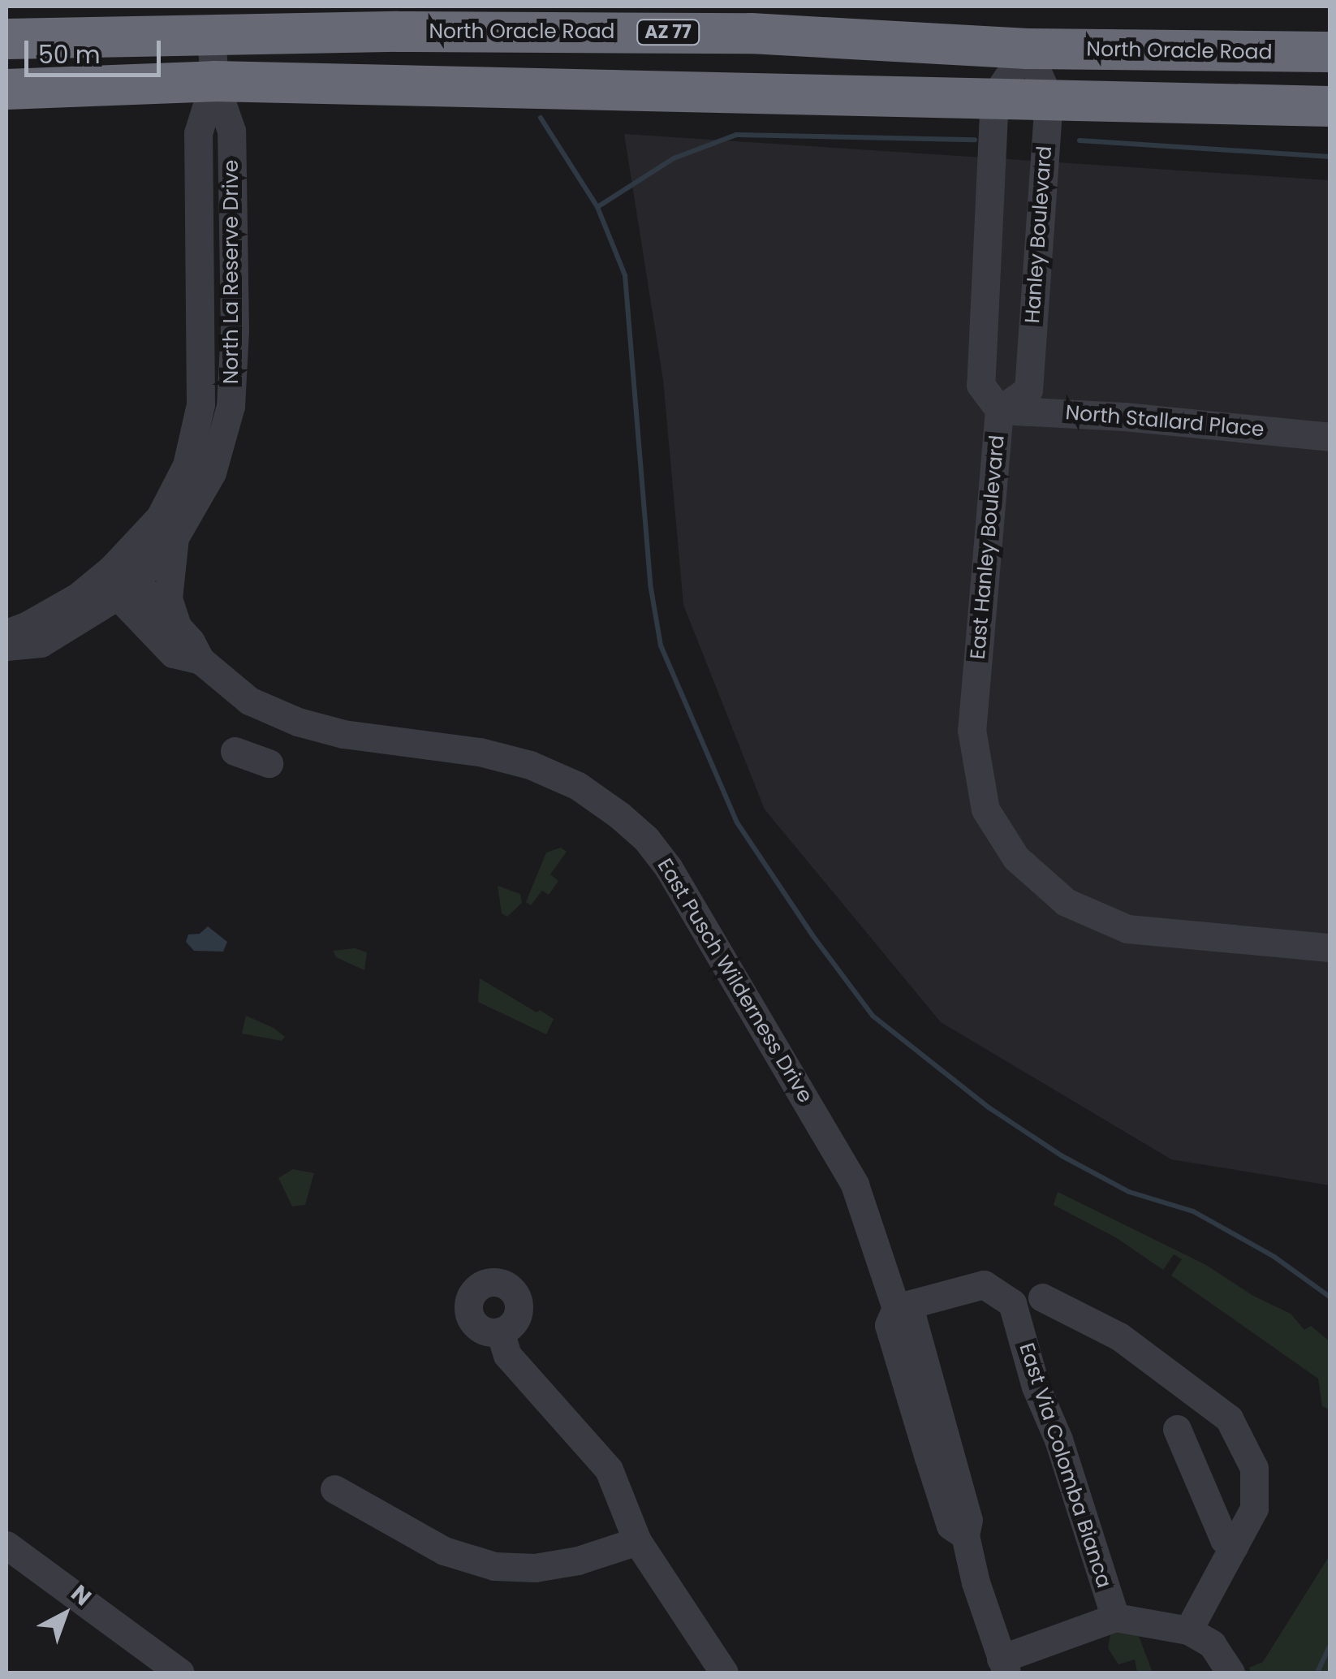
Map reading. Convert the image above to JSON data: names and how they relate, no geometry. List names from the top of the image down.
{
  "streets": {
    "highway": ["North Oracle Road", "AZ 77"],
    "street": [
      "Hanley Boulevard",
      "North La Reserve Drive",
      "North Stallard Place",
      "East Hanley Boulevard",
      "East Pusch Wilderness Drive",
      "East Via Colomba Bianca"
    ]
  },
  "crossings": [
    ["North Oracle Road", "Hanley Boulevard"],
    ["North Oracle Road", "North La Reserve Drive"],
    ["Hanley Boulevard", "North Stallard Place"],
    ["Hanley Boulevard", "East Hanley Boulevard"],
    ["North La Reserve Drive", "East Pusch Wilderness Drive"],
    ["North Stallard Place", "East Hanley Boulevard"],
    ["East Pusch Wilderness Drive", "East Via Colomba Bianca"]
  ],
  "scale_bar": "50 m",
  "north": "top right"
}
